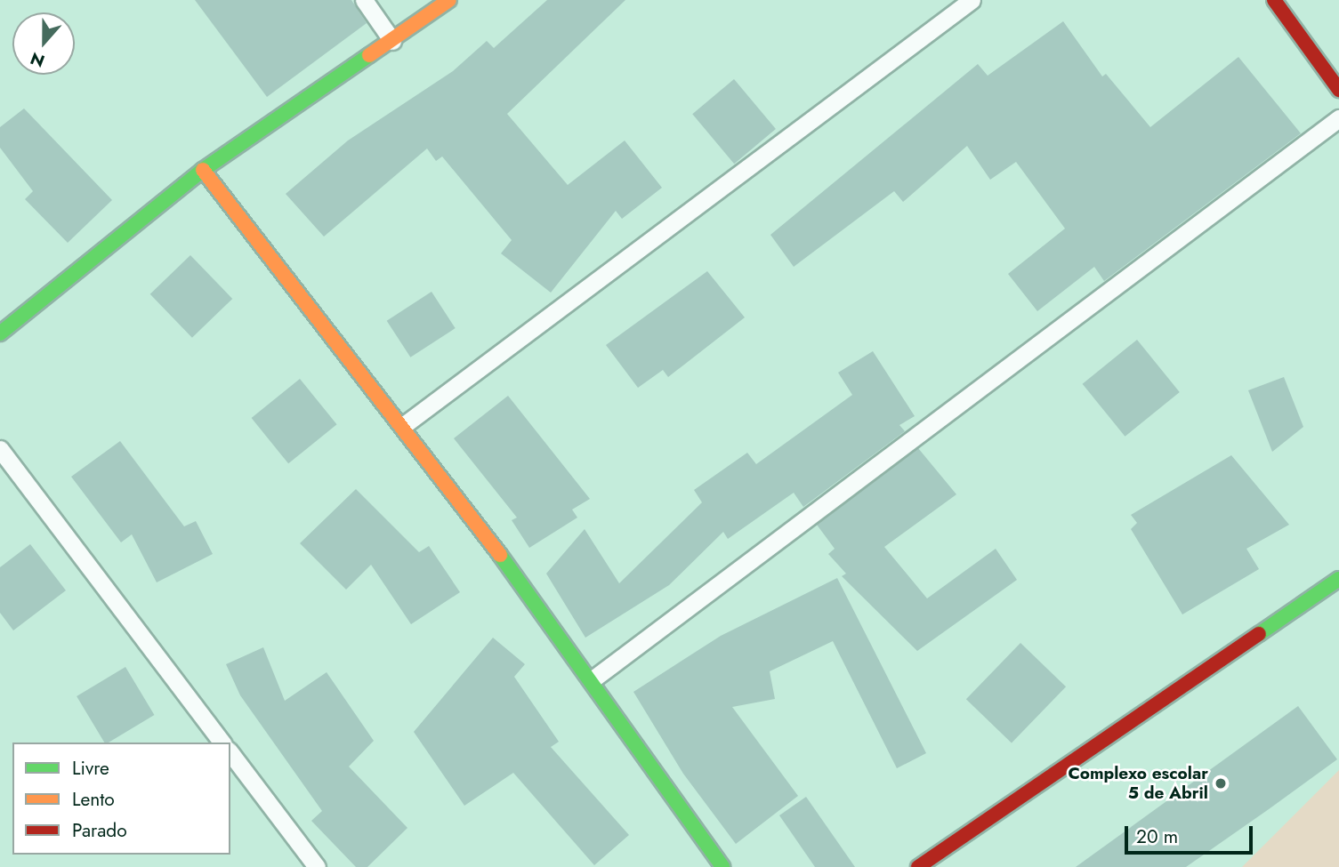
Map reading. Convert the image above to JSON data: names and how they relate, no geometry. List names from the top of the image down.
{
  "places": ["Complexo escolar 5 de Abril"],
  "legend": ["Livre", "Lento", "Parado"],
  "scale_bar": "20 m",
  "north": "bottom"
}
